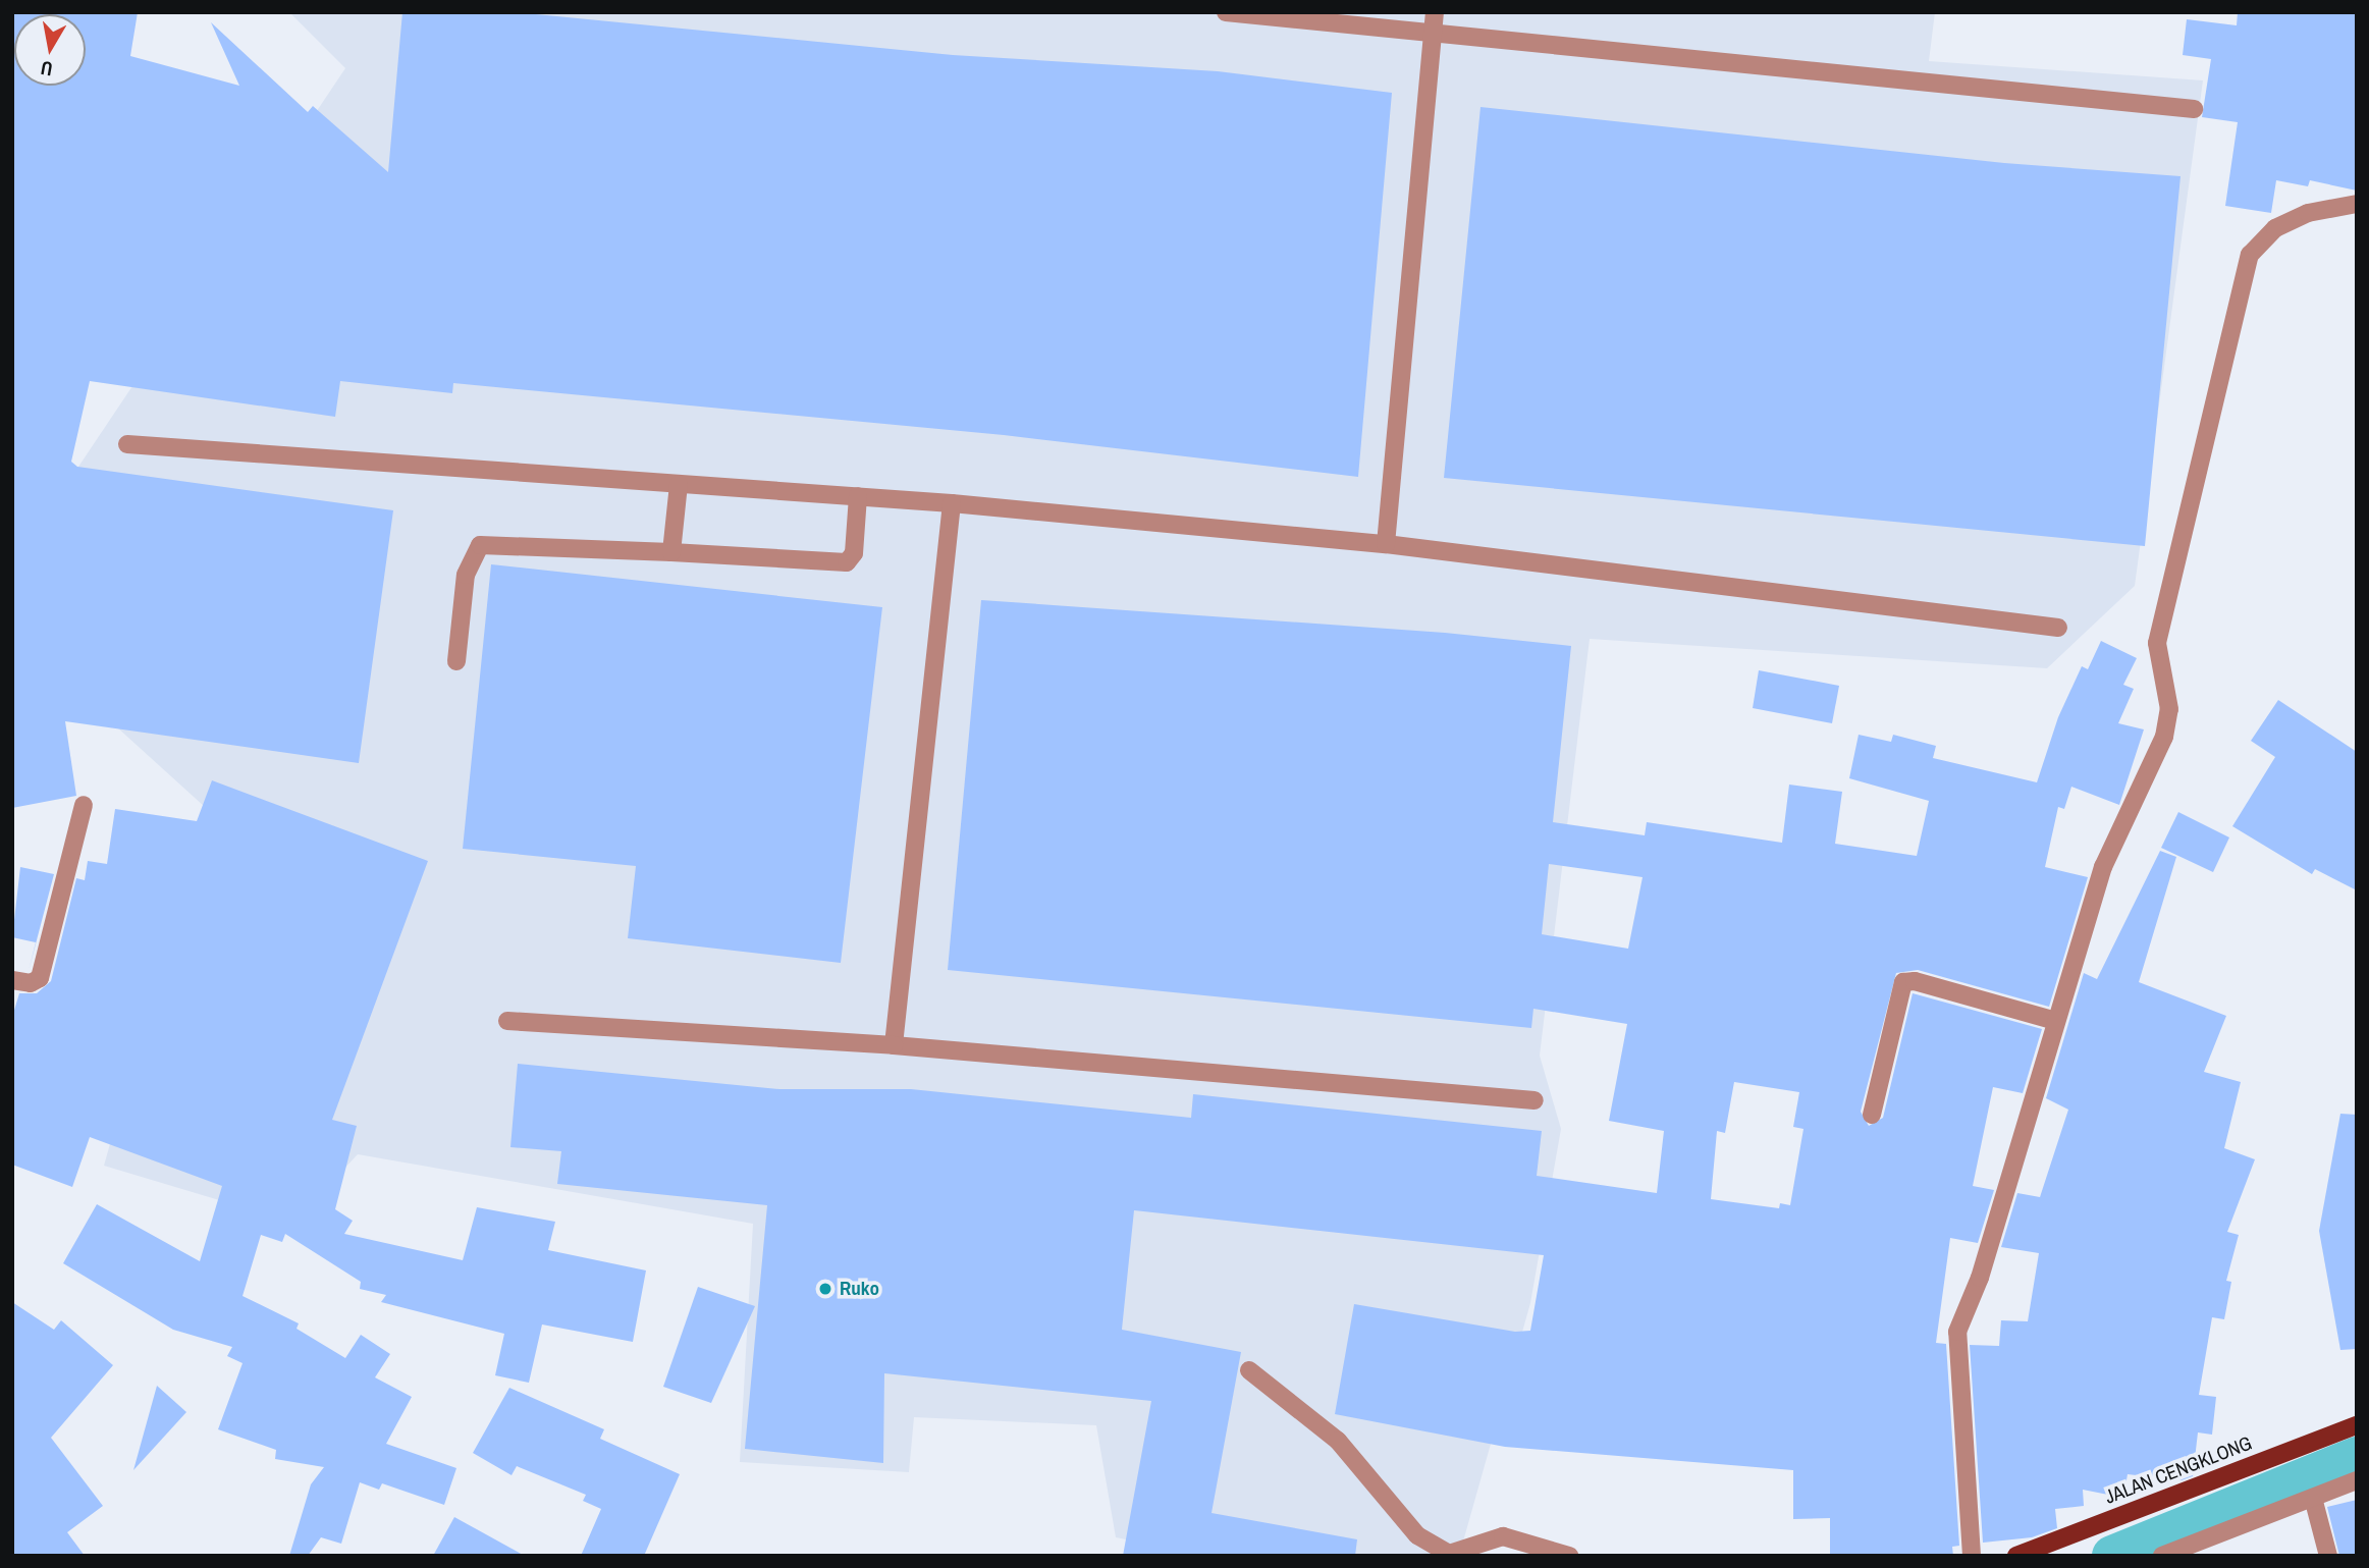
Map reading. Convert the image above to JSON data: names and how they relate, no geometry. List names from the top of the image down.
{
  "streets": {
    "main road": ["JALAN CENGKLONG"]
  },
  "places": ["Ruko"],
  "north": "bottom"
}
